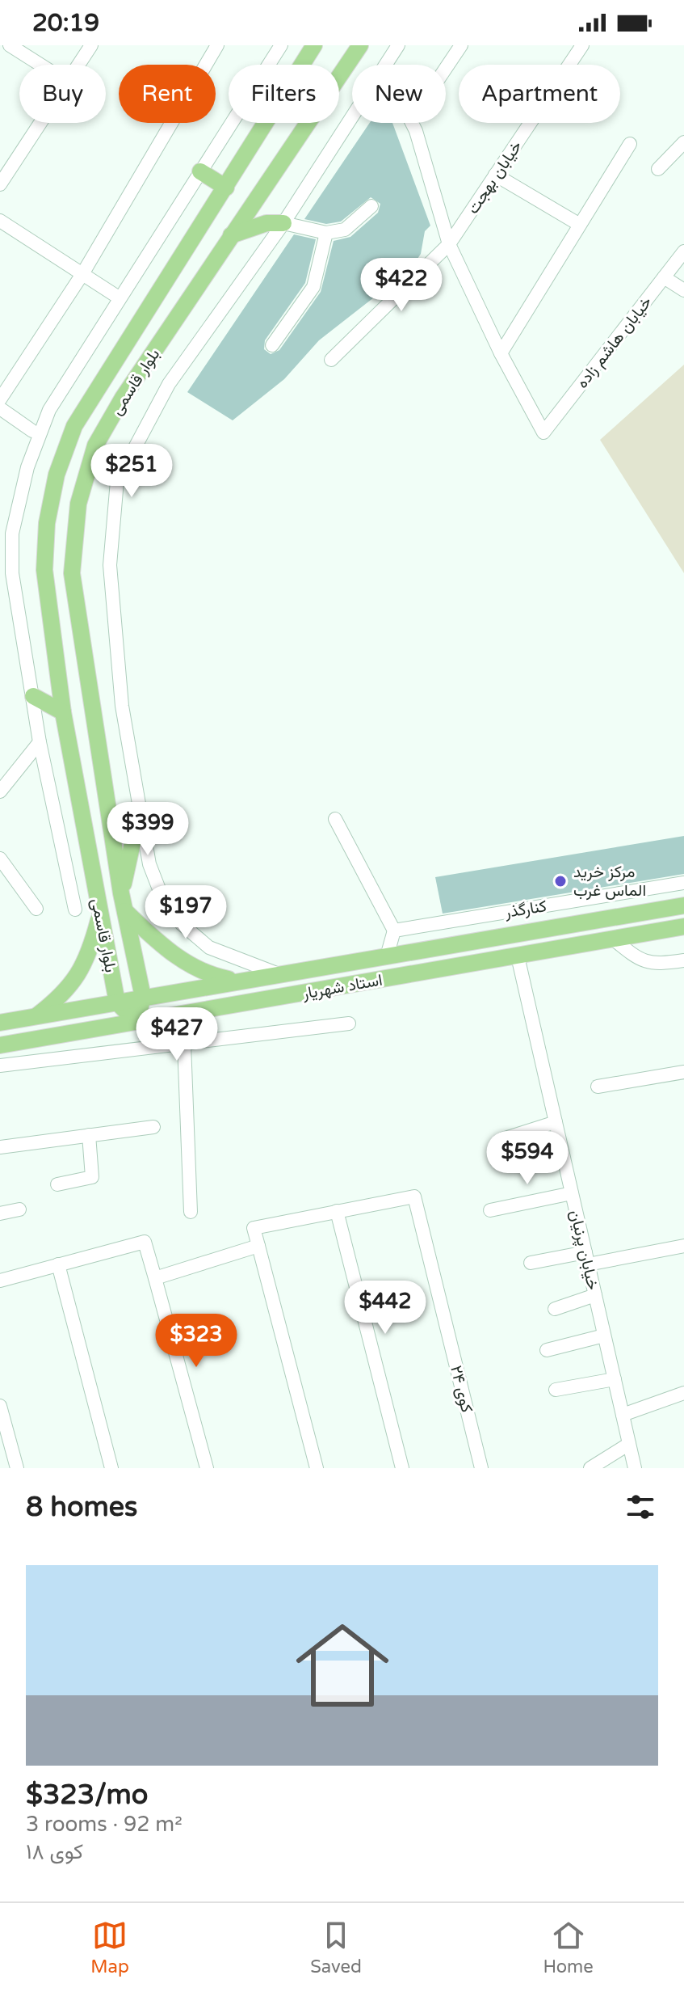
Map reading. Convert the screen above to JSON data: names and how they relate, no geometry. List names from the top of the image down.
{
  "streets": {
    "main road": ["بلوار قاسمی", "استاد شهریار"],
    "street": [
      "خیابان بهجت",
      "خیابان هاشم زاده",
      "کنارگذر",
      "خیابان پرنیان",
      "کوی ۲۴"
    ]
  },
  "crossings": [
    ["بلوار قاسمی", "استاد شهریار"],
    ["استاد شهریار", "خیابان پرنیان"]
  ],
  "places": ["مرکز خرید الماس غرب"],
  "page": {
    "status": "20:19",
    "chip": [
      "Buy",
      "Rent",
      "Filters",
      "New",
      "Apartment"
    ],
    "price": [
      "$422",
      "$251",
      "$399",
      "$197",
      "$427",
      "$594",
      "$442",
      "$323"
    ],
    "heading": "8 homes",
    "list": [
      {
        "name": "$323/mo",
        "note": "3 rooms · 92 m² · کوی ۱۸"
      }
    ],
    "tabs": ["Map", "Saved", "Home"]
  }
}
